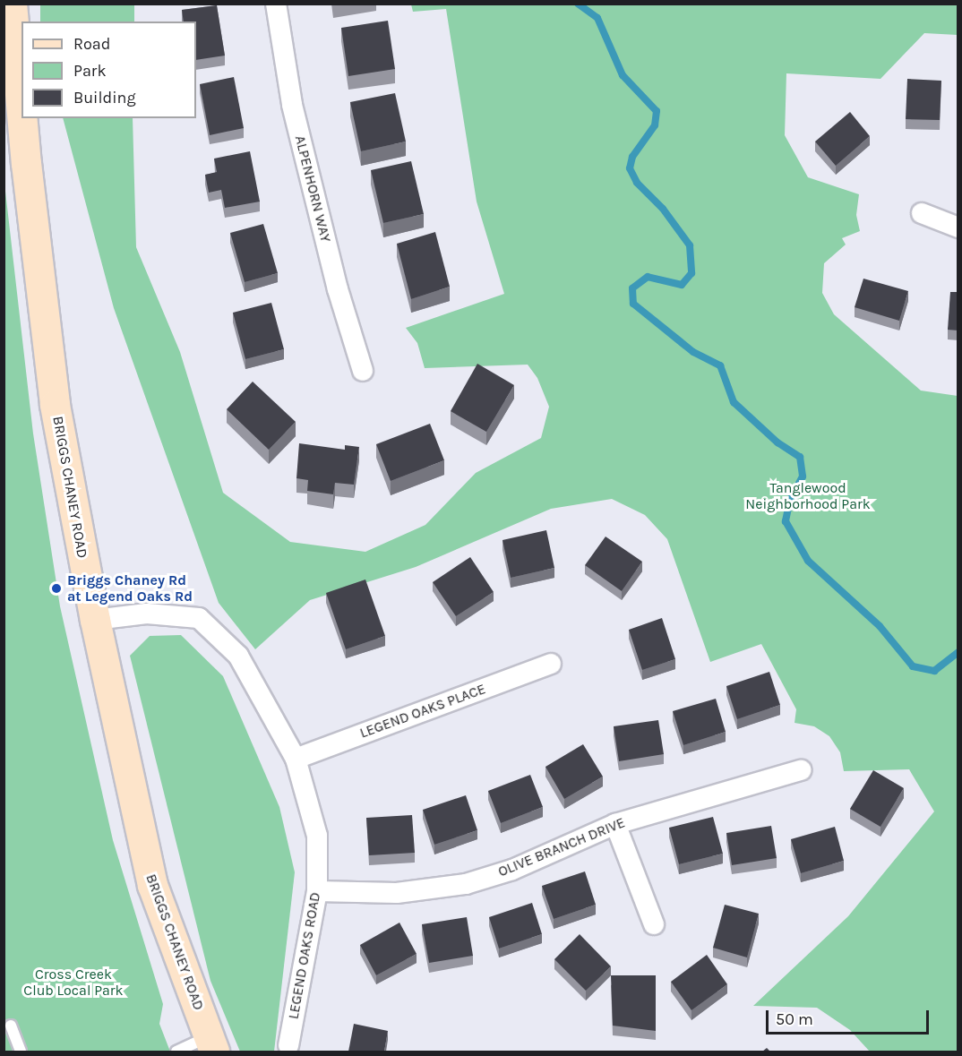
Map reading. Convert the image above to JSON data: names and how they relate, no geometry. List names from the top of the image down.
{
  "streets": {
    "main road": ["BRIGGS CHANEY ROAD"],
    "street": [
      "ALPENHORN WAY",
      "LEGEND OAKS PLACE",
      "OLIVE BRANCH DRIVE",
      "LEGEND OAKS ROAD"
    ]
  },
  "crossings": [
    ["BRIGGS CHANEY ROAD", "LEGEND OAKS ROAD"],
    ["LEGEND OAKS PLACE", "LEGEND OAKS ROAD"],
    ["OLIVE BRANCH DRIVE", "LEGEND OAKS ROAD"]
  ],
  "parks": ["Tanglewood Neighborhood Park", "Cross Creek Club Local Park"],
  "places": ["Briggs Chaney Rd at Legend Oaks Rd"],
  "legend": ["Road", "Park", "Building"],
  "scale_bar": "50 m"
}
